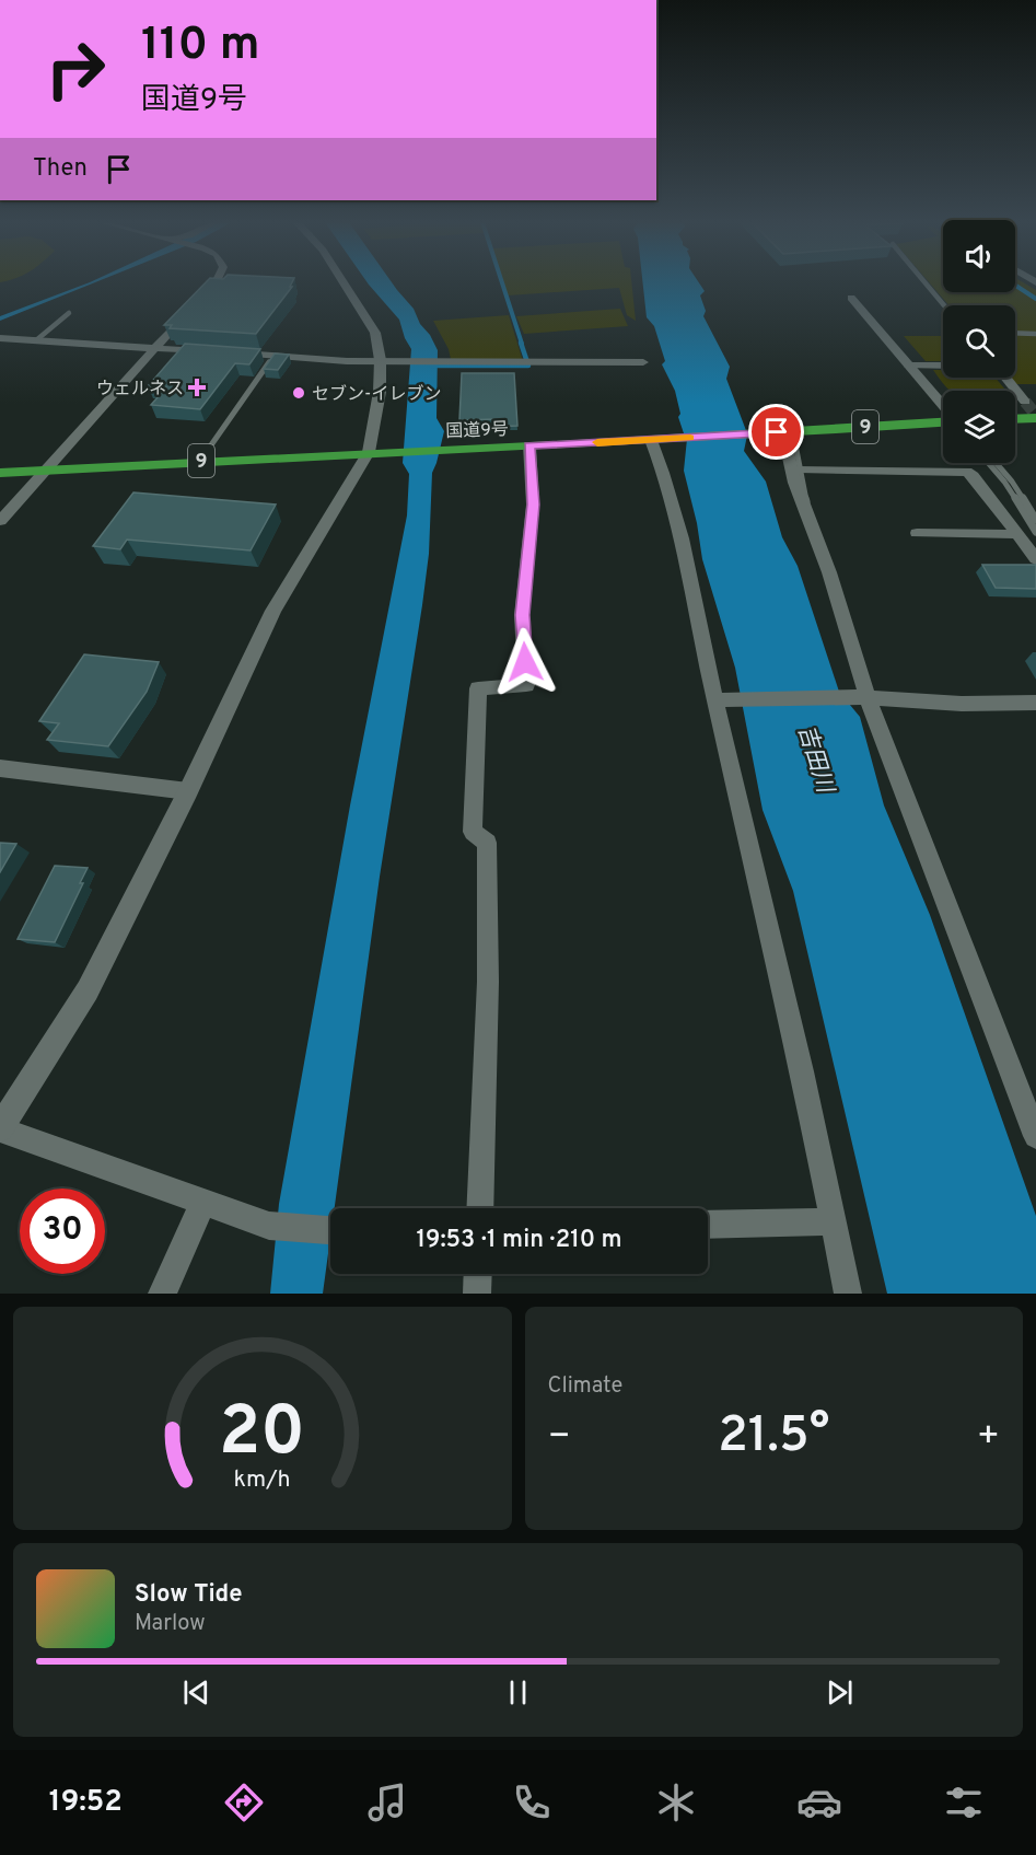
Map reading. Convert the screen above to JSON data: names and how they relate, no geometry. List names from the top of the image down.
{
  "streets": {
    "highway": ["9", "国道9号"]
  },
  "water": ["吉田川"],
  "places": {
    "health": ["ウェルネス"],
    "other": ["セブン-イレブン"]
  },
  "page": {
    "turn": ["110 m", "国道9号"],
    "then": "Then",
    "limit": "30",
    "trip": "19:53 · 1 min · 210 m",
    "tile": "Climate",
    "heat": ["−", "21.5°", "+"],
    "song": ["Slow Tide", "Marlow"],
    "tabs": "19:52",
    "gauge": ["20", "km/h"]
  }
}
